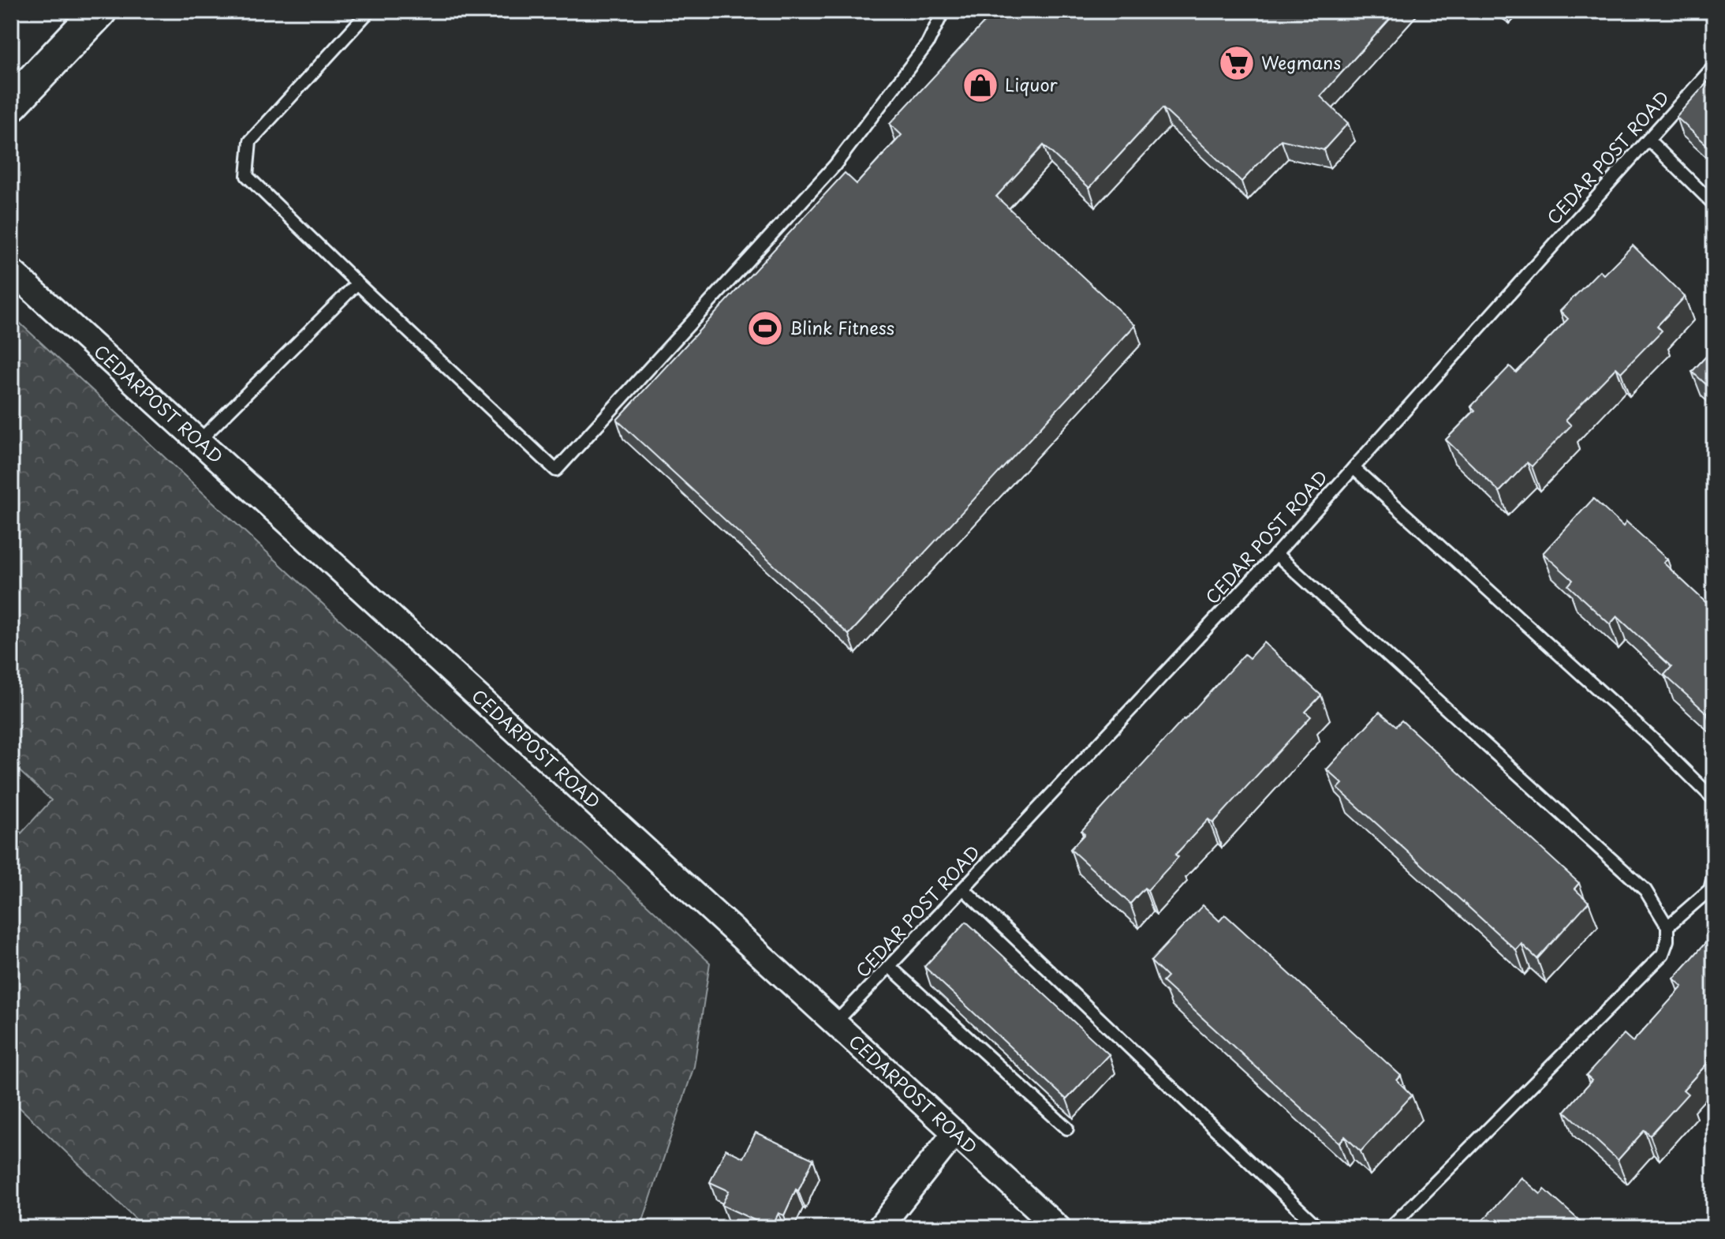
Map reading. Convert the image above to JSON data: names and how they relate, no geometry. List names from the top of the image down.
{
  "streets": {
    "street": ["CEDARPOST ROAD"],
    "lane": ["CEDAR POST ROAD"]
  },
  "crossings": [
    ["CEDAR POST ROAD", "CEDARPOST ROAD"]
  ],
  "places": {
    "supermarket": ["Wegmans"],
    "shop": ["Liquor"],
    "sports": ["Blink Fitness"]
  }
}
